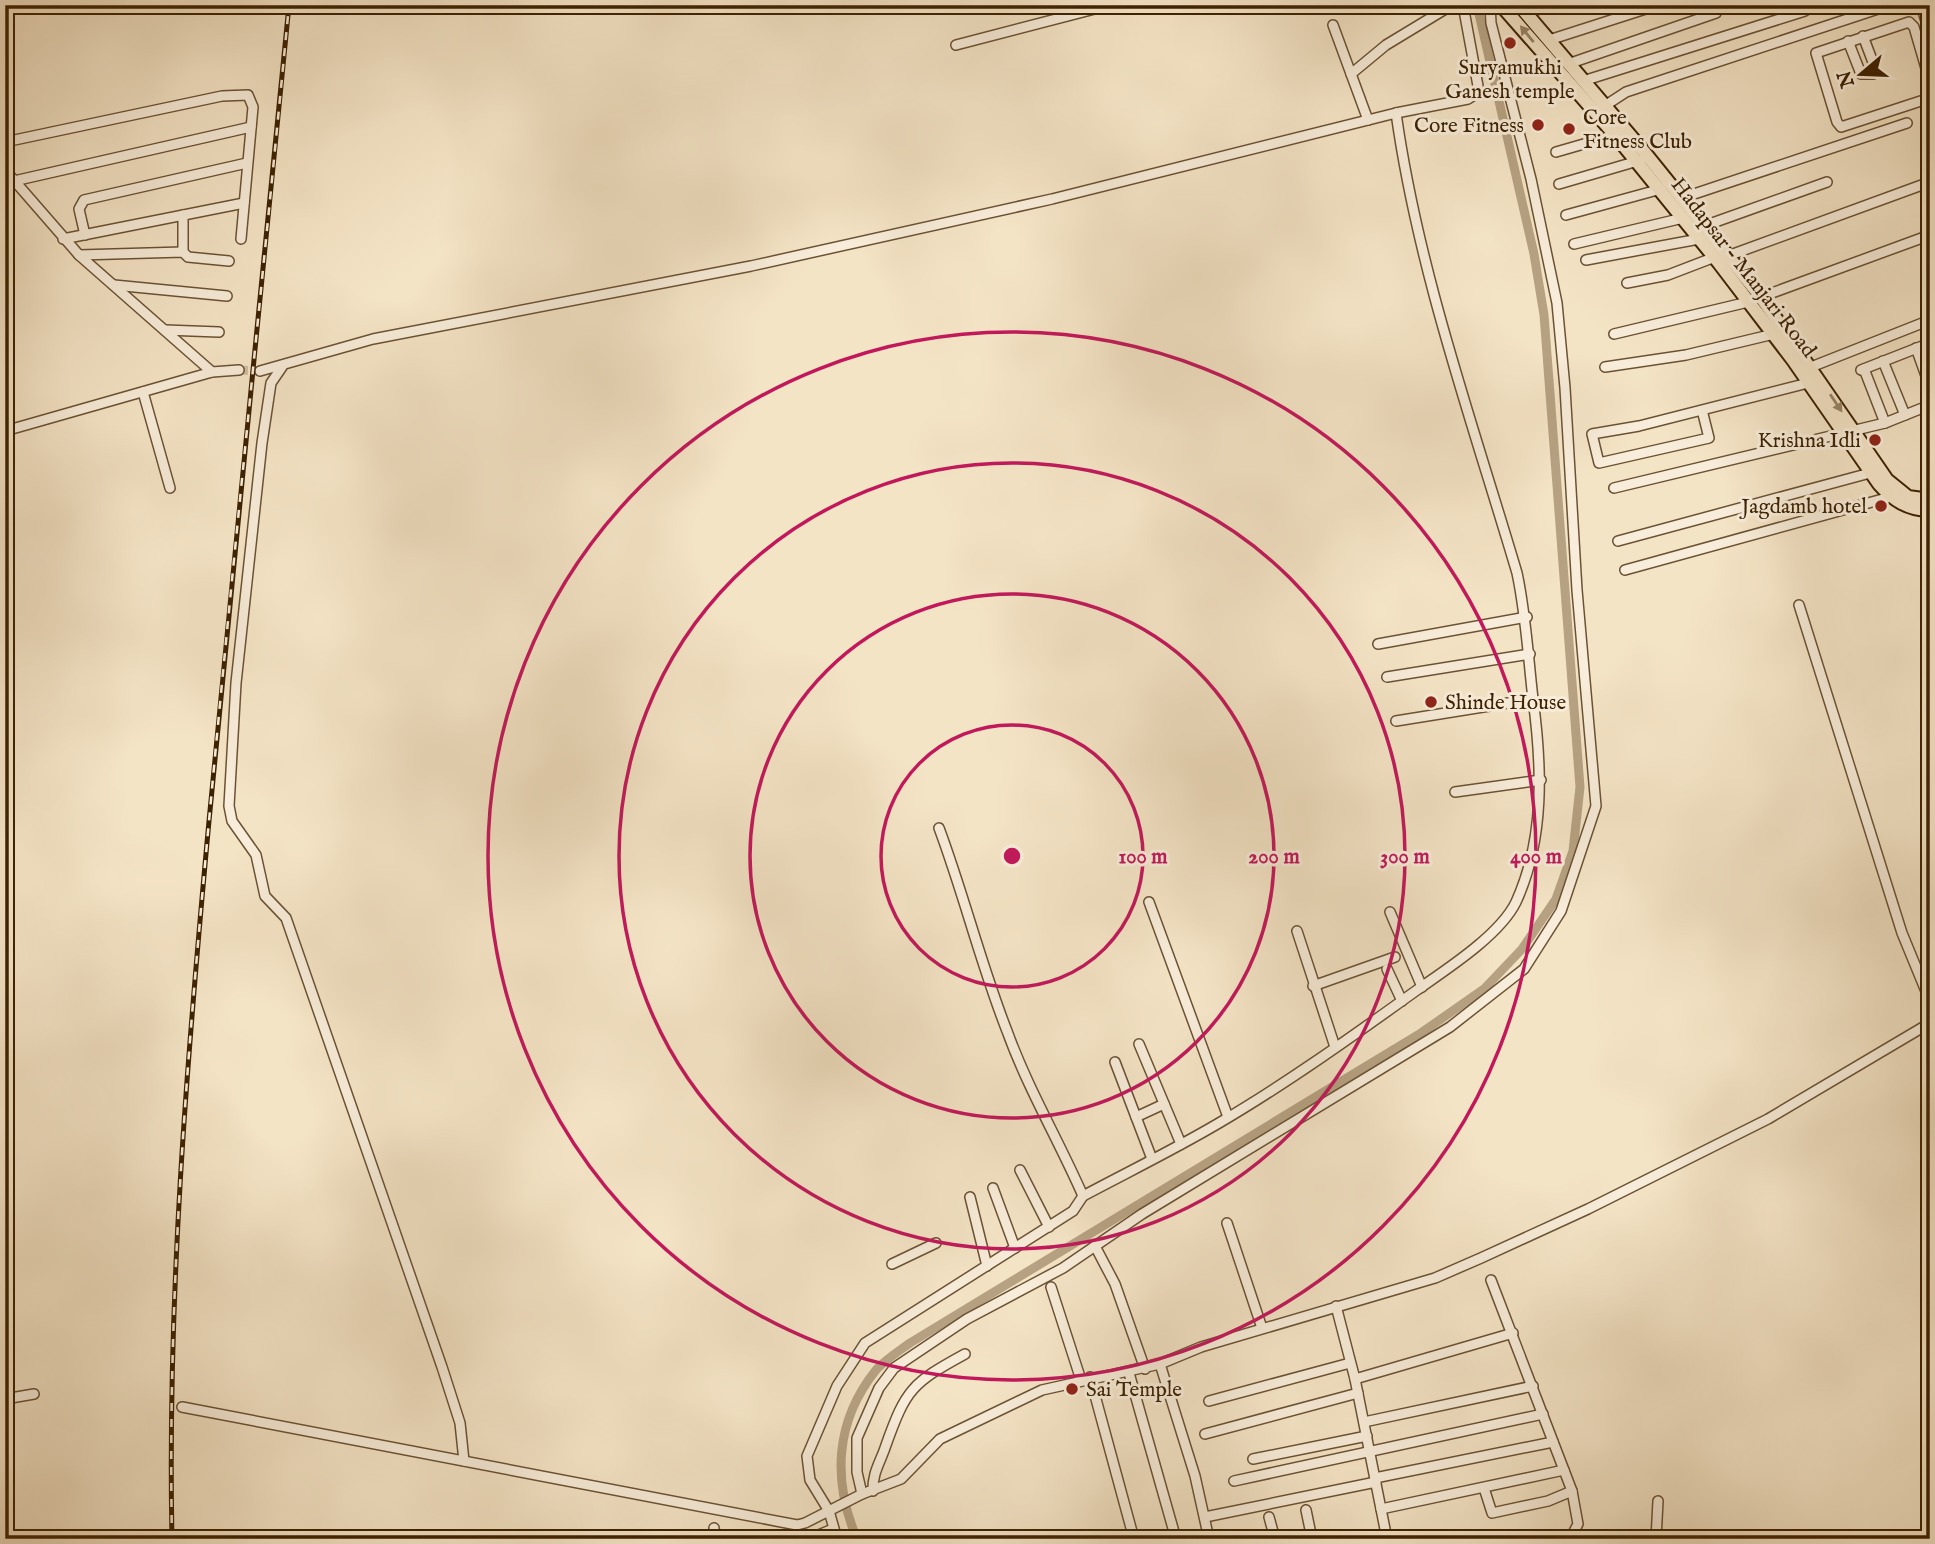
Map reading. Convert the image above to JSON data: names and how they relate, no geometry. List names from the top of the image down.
{
  "streets": {
    "main road": ["Hadapsar - Manjari Road"]
  },
  "places": [
    "Suryamukhi Ganesh temple",
    "Core Fitness",
    "Core Fitness Club",
    "Krishna Idli",
    "Jagdamb hotel",
    "Shinde House",
    "Sai Temple"
  ],
  "north": "left",
  "rings": [
    "100 m",
    "200 m",
    "300 m",
    "400 m"
  ]
}
